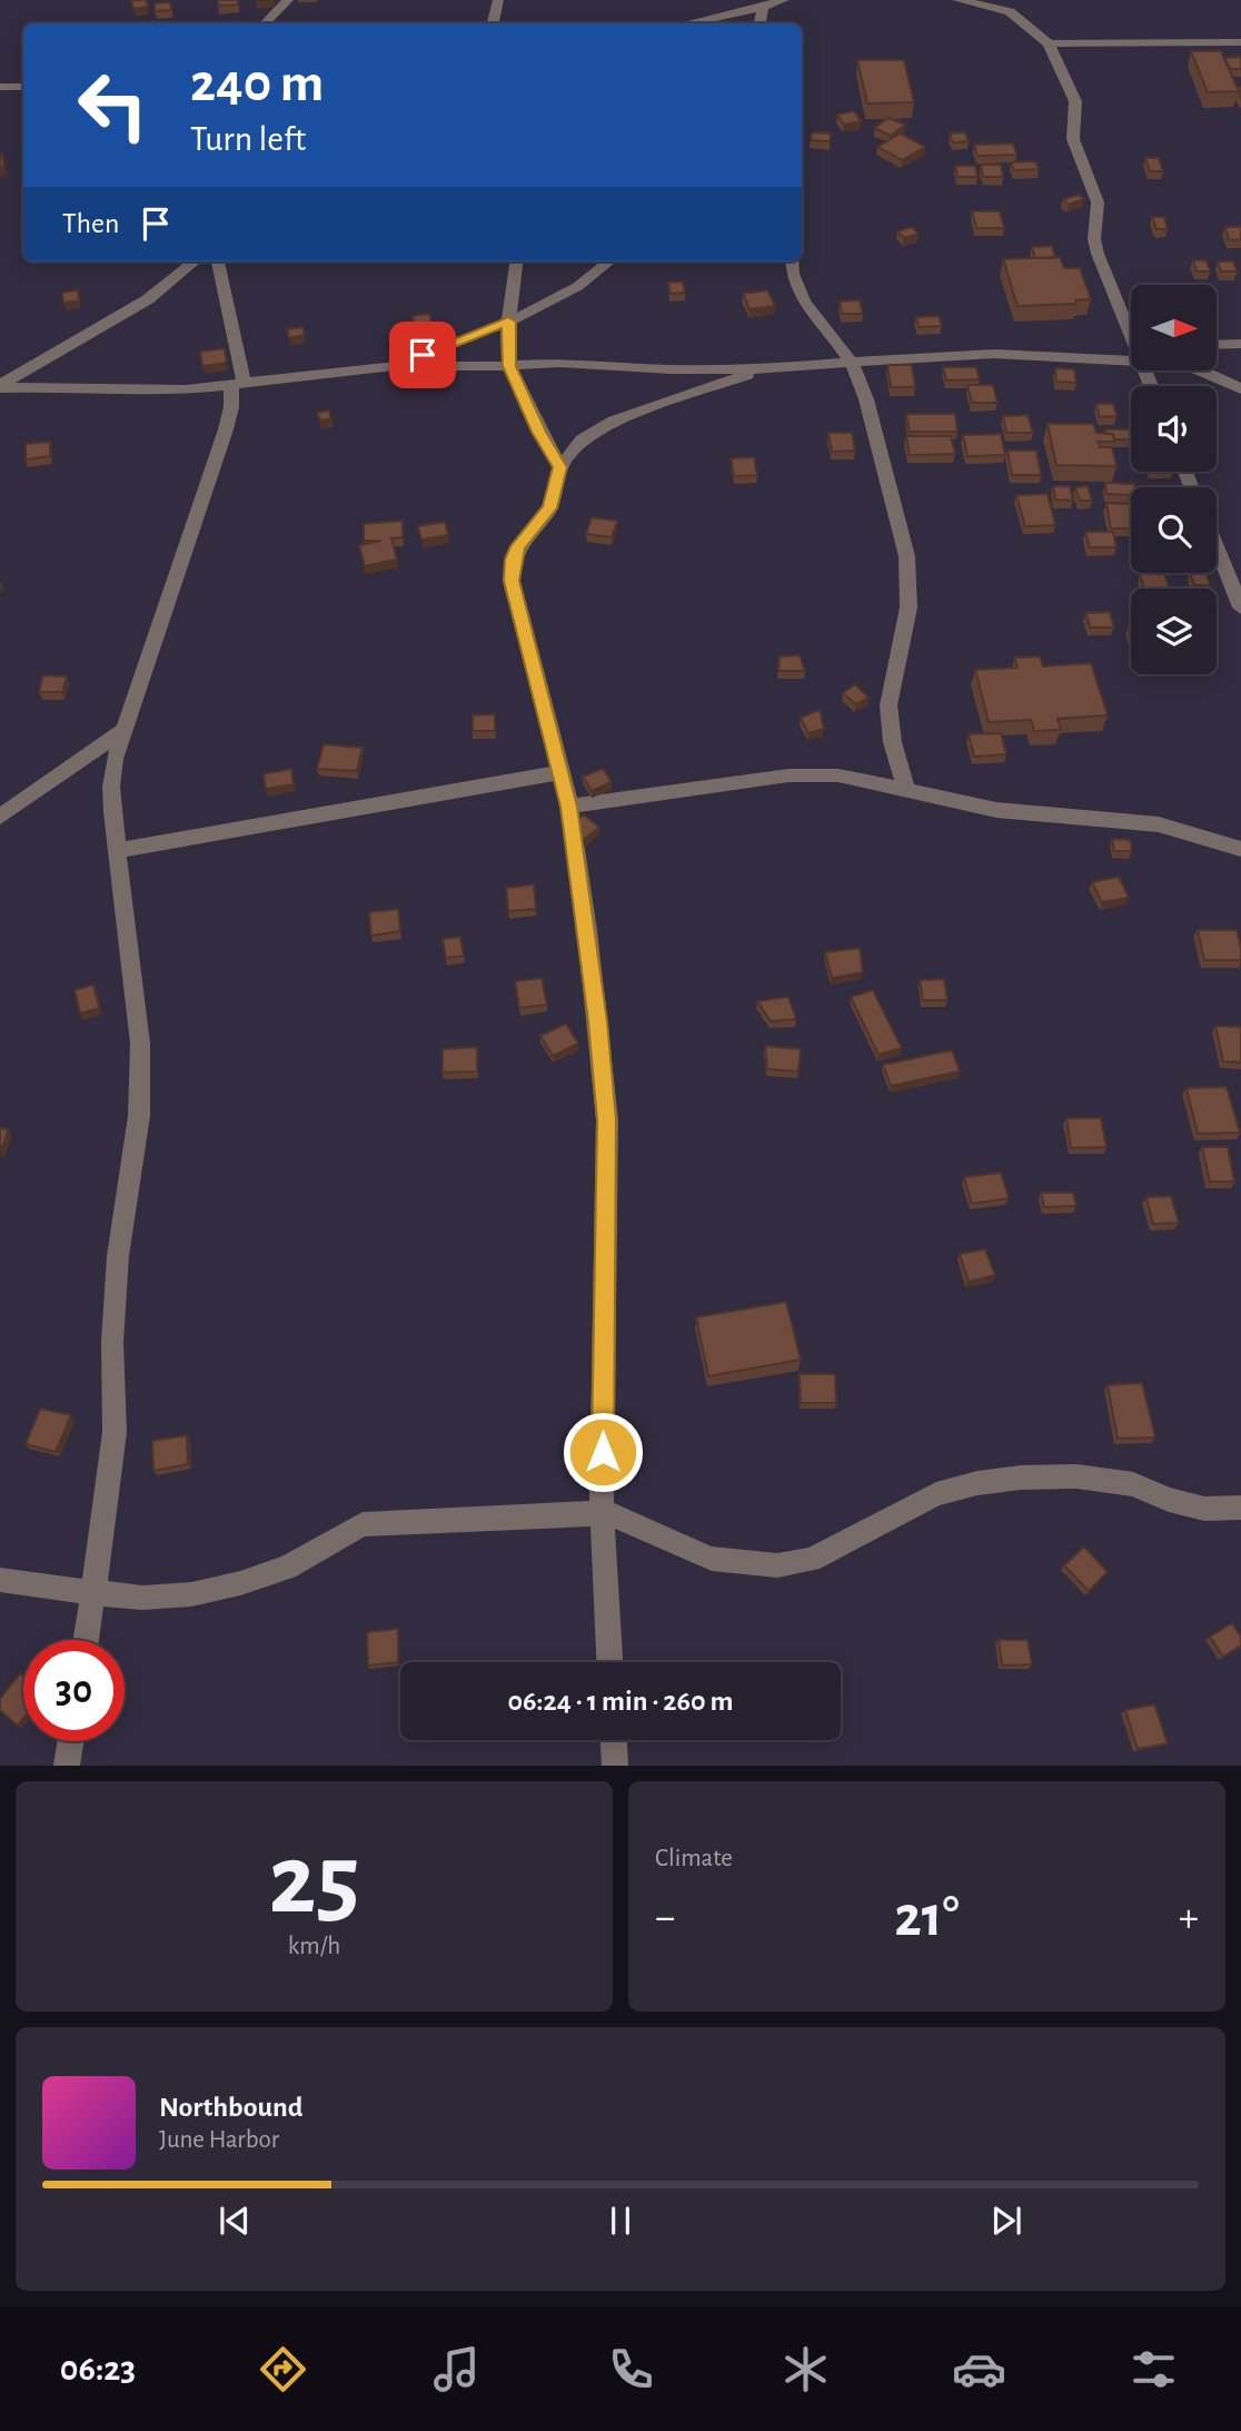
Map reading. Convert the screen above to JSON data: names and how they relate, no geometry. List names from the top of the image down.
{
  "north": "right",
  "page": {
    "turn": ["240 m", "Turn left"],
    "then": "Then",
    "limit": "30",
    "trip": "06:24 · 1 min · 260 m",
    "tile": [
      ["25", "km/h"],
      "Climate"
    ],
    "heat": ["−", "21°", "+"],
    "song": ["Northbound", "June Harbor"],
    "tabs": "06:23"
  }
}
